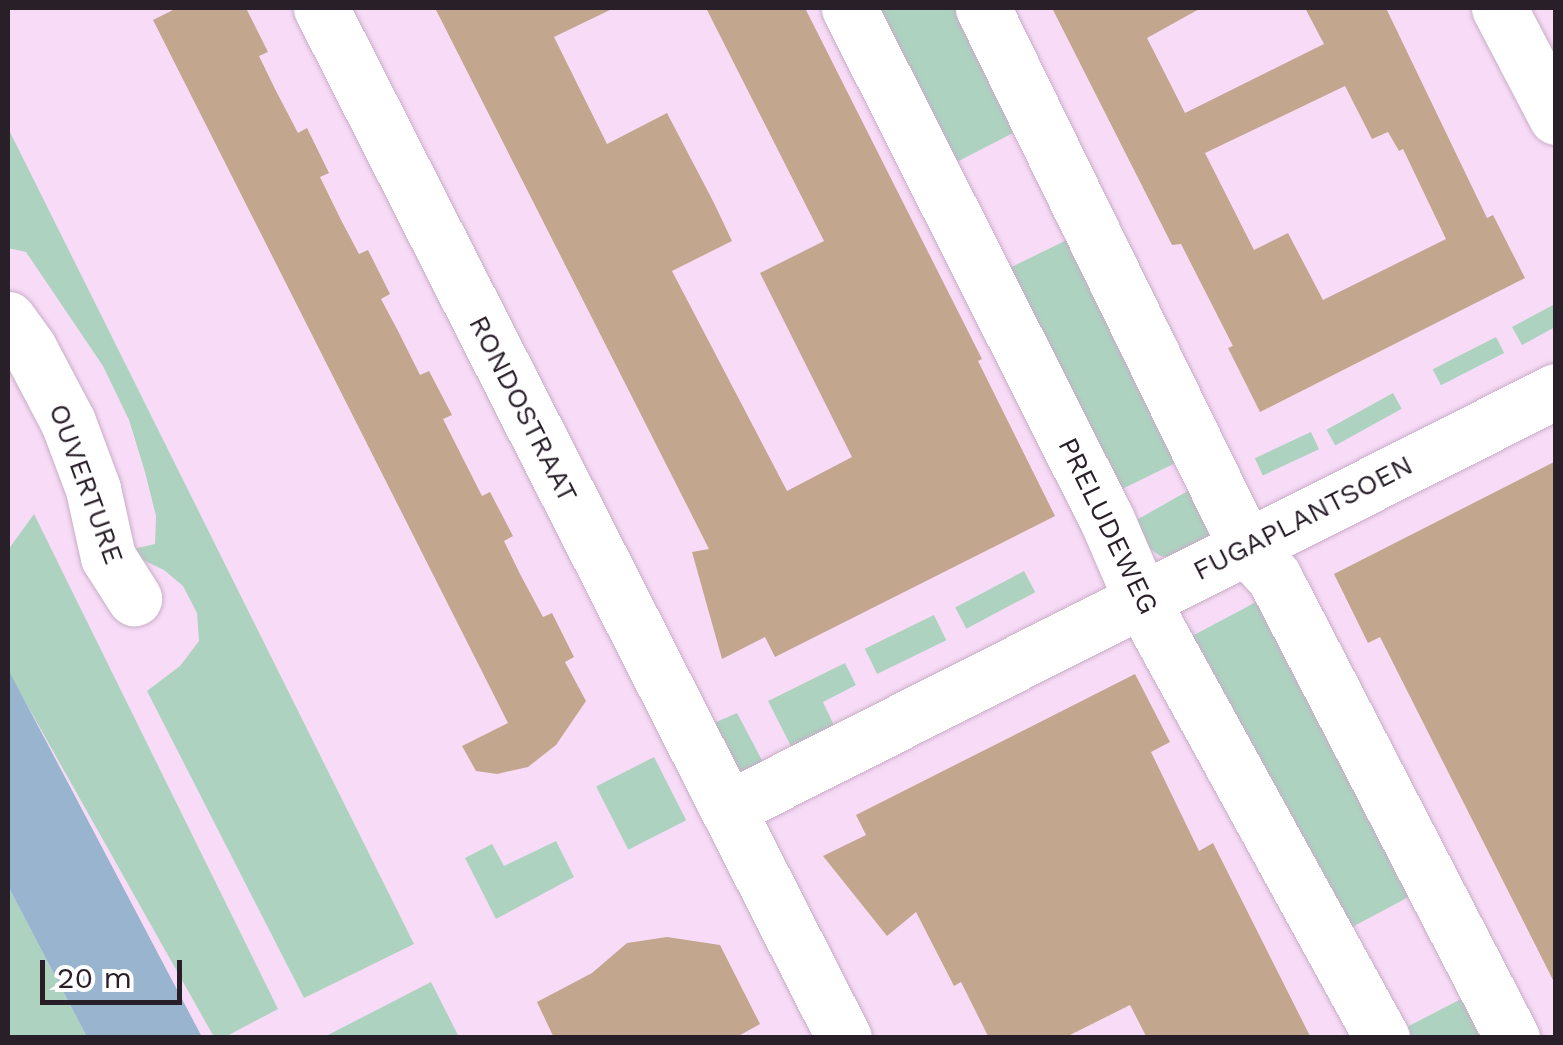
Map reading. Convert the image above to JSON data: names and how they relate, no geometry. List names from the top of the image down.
{
  "streets": {
    "street": [
      "RONDOSTRAAT",
      "OUVERTURE",
      "FUGAPLANTSOEN",
      "PRELUDEWEG"
    ]
  },
  "crossings": [
    ["RONDOSTRAAT", "FUGAPLANTSOEN"],
    ["FUGAPLANTSOEN", "PRELUDEWEG"]
  ],
  "scale_bar": "20 m"
}
